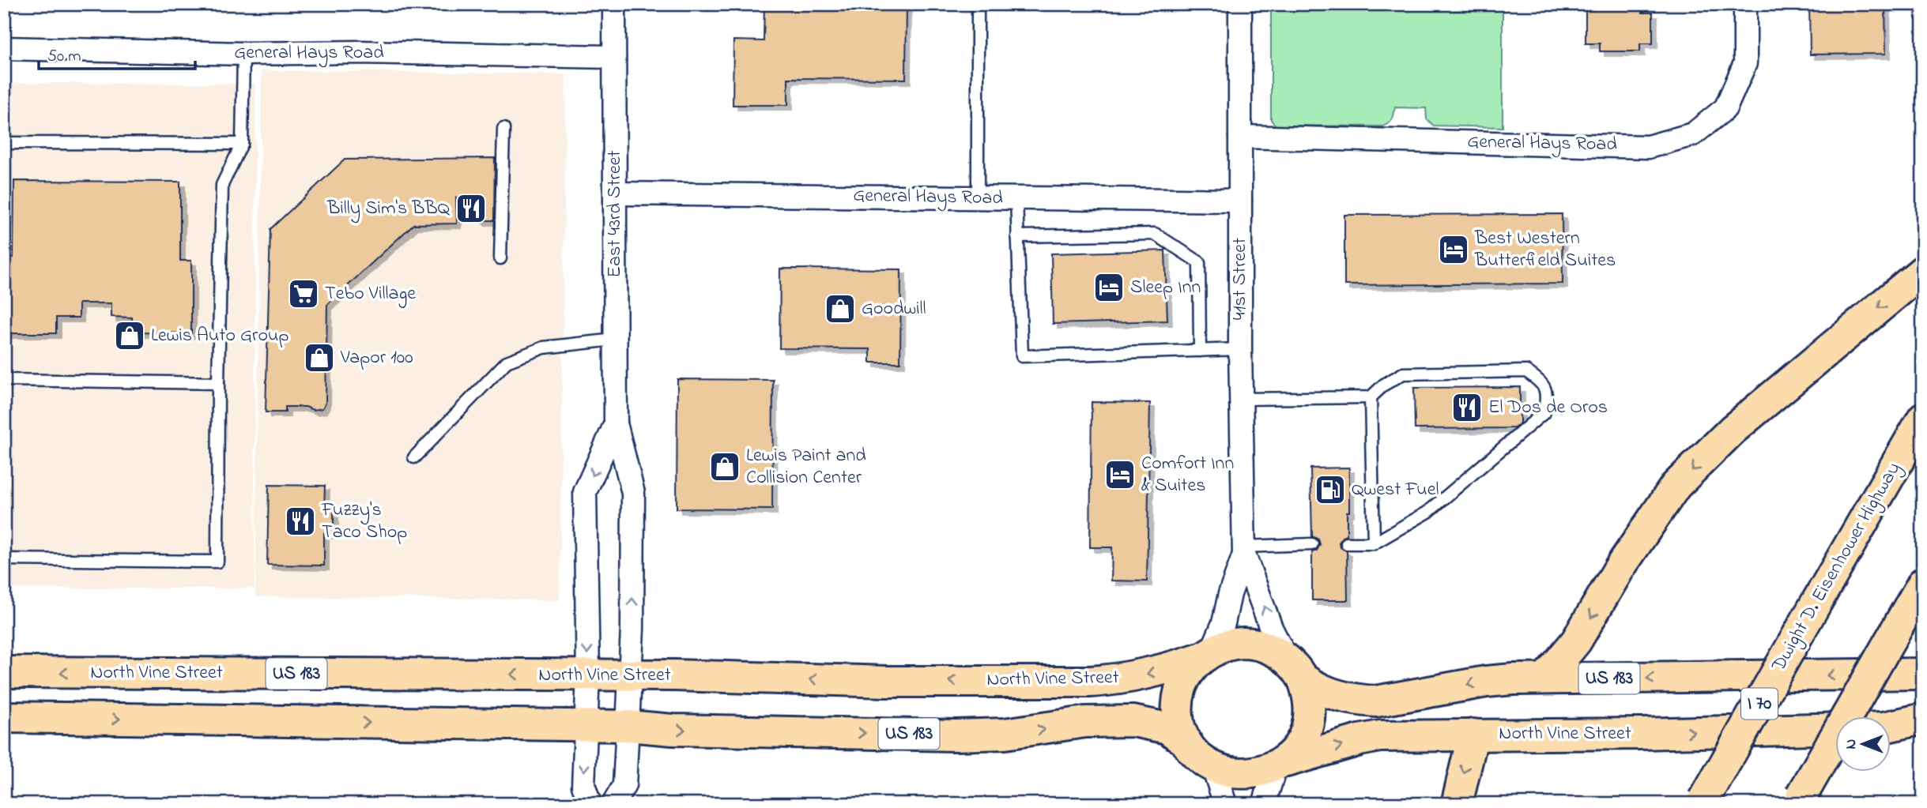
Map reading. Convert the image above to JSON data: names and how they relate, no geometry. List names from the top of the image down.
{
  "streets": {
    "highway": [
      "Dwight D. Eisenhower Highway",
      "North Vine Street",
      "US 183",
      "I 70"
    ],
    "street": ["General Hays Road", "East 43rd Street", "41st Street"]
  },
  "crossings": [
    ["General Hays Road", "East 43rd Street"],
    ["General Hays Road", "41st Street"],
    ["East 43rd Street", "North Vine Street"],
    ["East 43rd Street", "US 183"],
    ["41st Street", "North Vine Street"],
    ["41st Street", "US 183"],
    ["North Vine Street", "US 183"]
  ],
  "places": {
    "restaurant": ["Billy Sim's BBQ", "El Dos de Oros", "Fuzzy's Taco Shop"],
    "hotel": ["Best Western Butterfield Suites", "Sleep Inn", "Comfort Inn & Suites"],
    "supermarket": ["Tebo Village"],
    "shop": [
      "Goodwill",
      "Lewis Auto Group",
      "Vapor 100",
      "Lewis Paint and Collision Center"
    ],
    "fuel station": ["Qwest Fuel"]
  },
  "scale_bar": "50 m",
  "north": "left"
}
